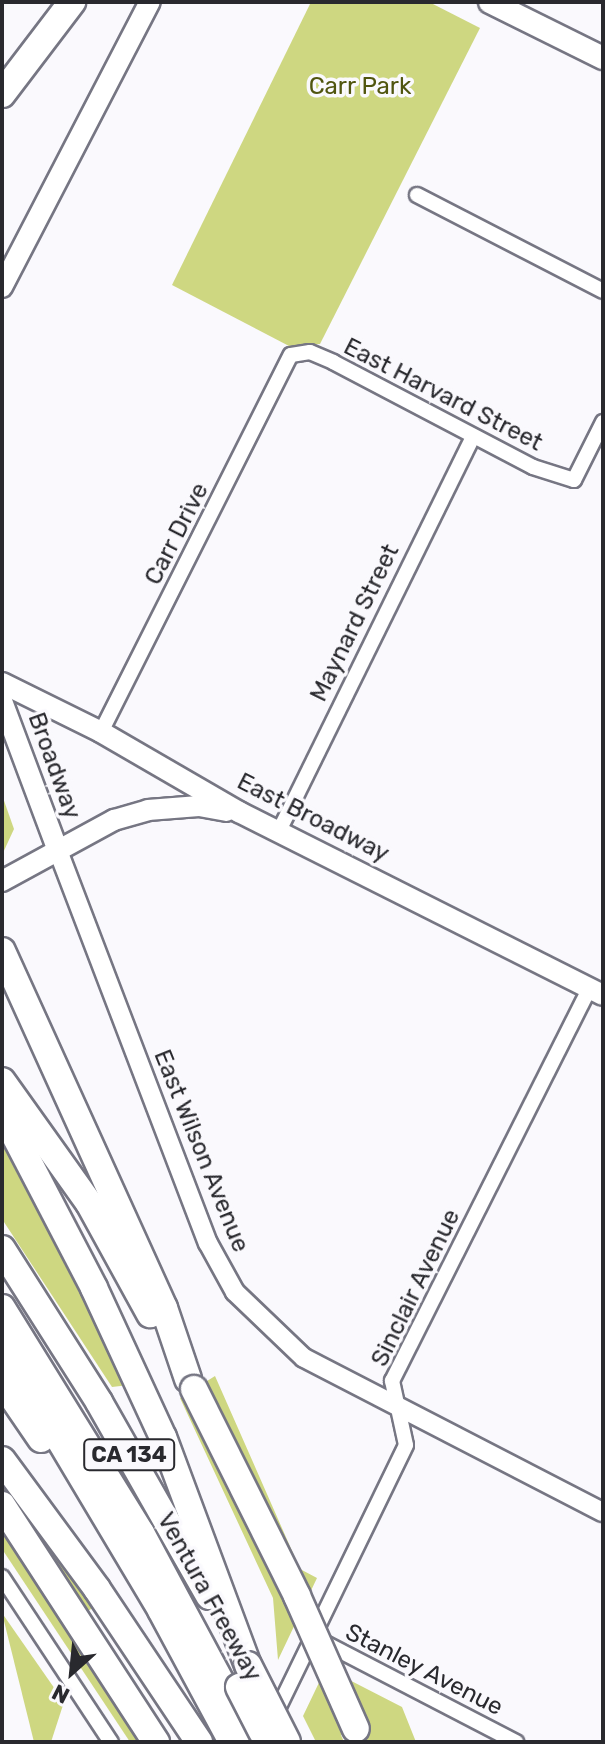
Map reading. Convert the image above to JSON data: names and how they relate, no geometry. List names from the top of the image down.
{
  "streets": {
    "highway": ["CA 134", "Ventura Freeway"],
    "main road": ["Broadway", "East Broadway"],
    "street": [
      "East Harvard Street",
      "Carr Drive",
      "Maynard Street",
      "East Wilson Avenue",
      "Sinclair Avenue",
      "Stanley Avenue"
    ]
  },
  "crossings": [
    ["East Harvard Street", "Carr Drive"],
    ["East Harvard Street", "Maynard Street"],
    ["Carr Drive", "East Broadway"],
    ["Maynard Street", "East Broadway"],
    ["Broadway", "East Wilson Avenue"],
    ["East Broadway", "Sinclair Avenue"],
    ["East Wilson Avenue", "Sinclair Avenue"],
    ["Sinclair Avenue", "Stanley Avenue"]
  ],
  "parks": ["Carr Park"],
  "north": "bottom left"
}
